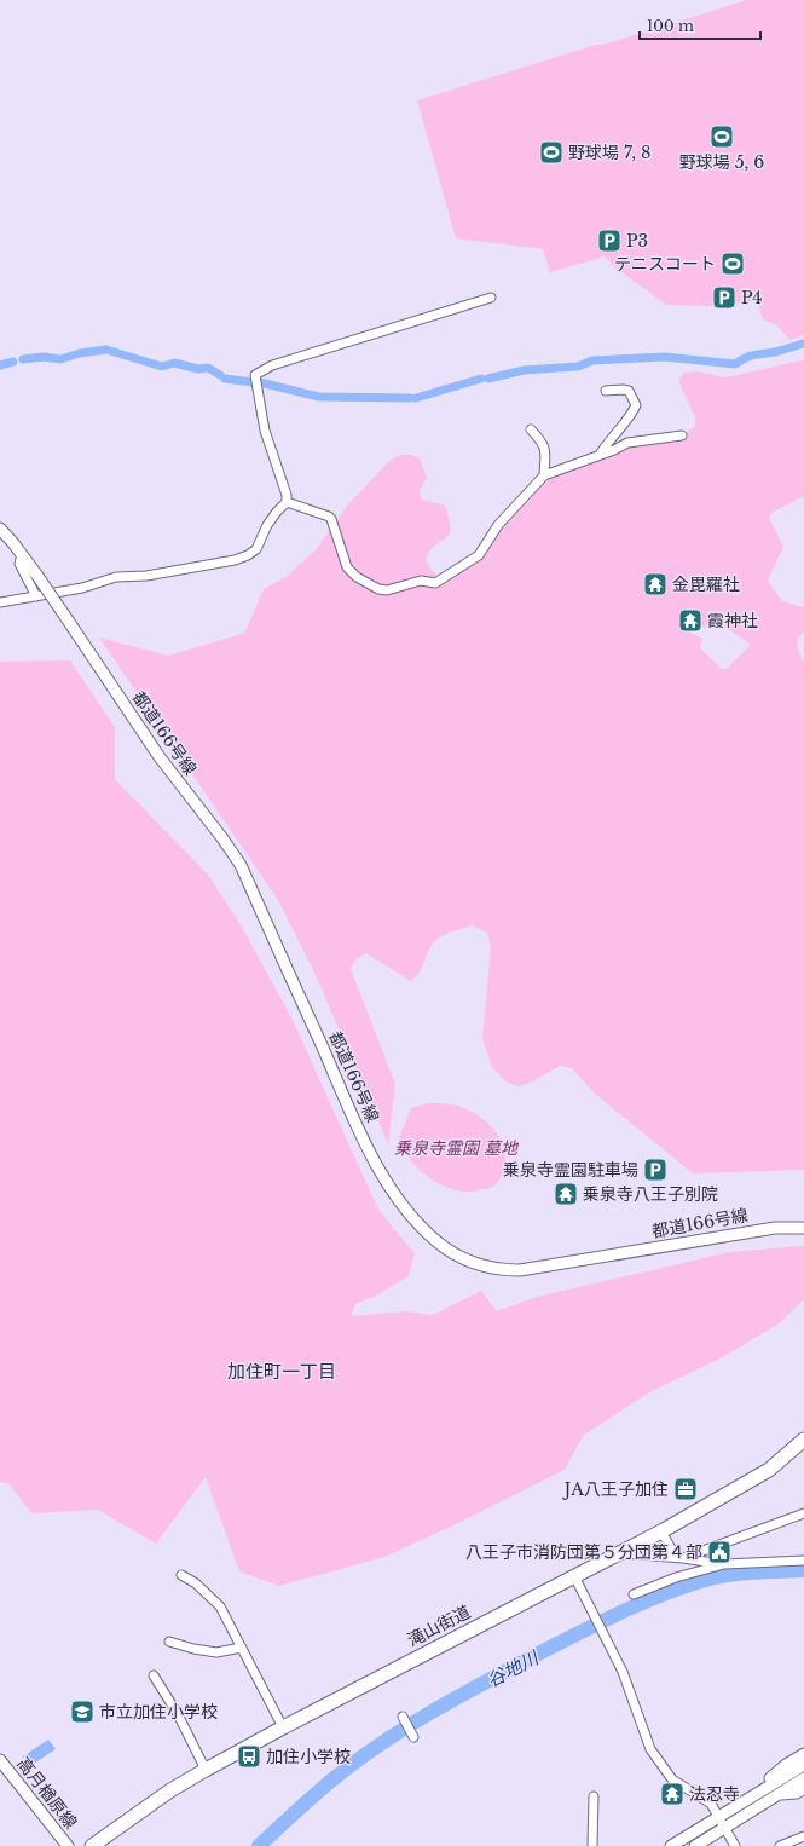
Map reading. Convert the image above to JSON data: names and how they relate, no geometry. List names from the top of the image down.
{
  "streets": {
    "highway": ["滝山街道"],
    "main road": ["都道166号線", "高月楢原線"]
  },
  "districts": ["加住町一丁目"],
  "water": ["谷地川"],
  "parks": ["乗泉寺霊園 墓地"],
  "places": {
    "sports": ["野球場 5, 6", "野球場 7, 8", "テニスコート"],
    "parking": ["P3", "P4", "乗泉寺霊園駐車場"],
    "temple": [
      "金毘羅社",
      "霞神社",
      "乗泉寺八王子別院",
      "法忍寺"
    ],
    "office": ["JA八王子加住"],
    "public building": ["八王子市消防団第５分団第４部"],
    "school or university": ["市立加住小学校"],
    "bus stop": ["加住小学校"]
  },
  "scale_bar": "100 m"
}
